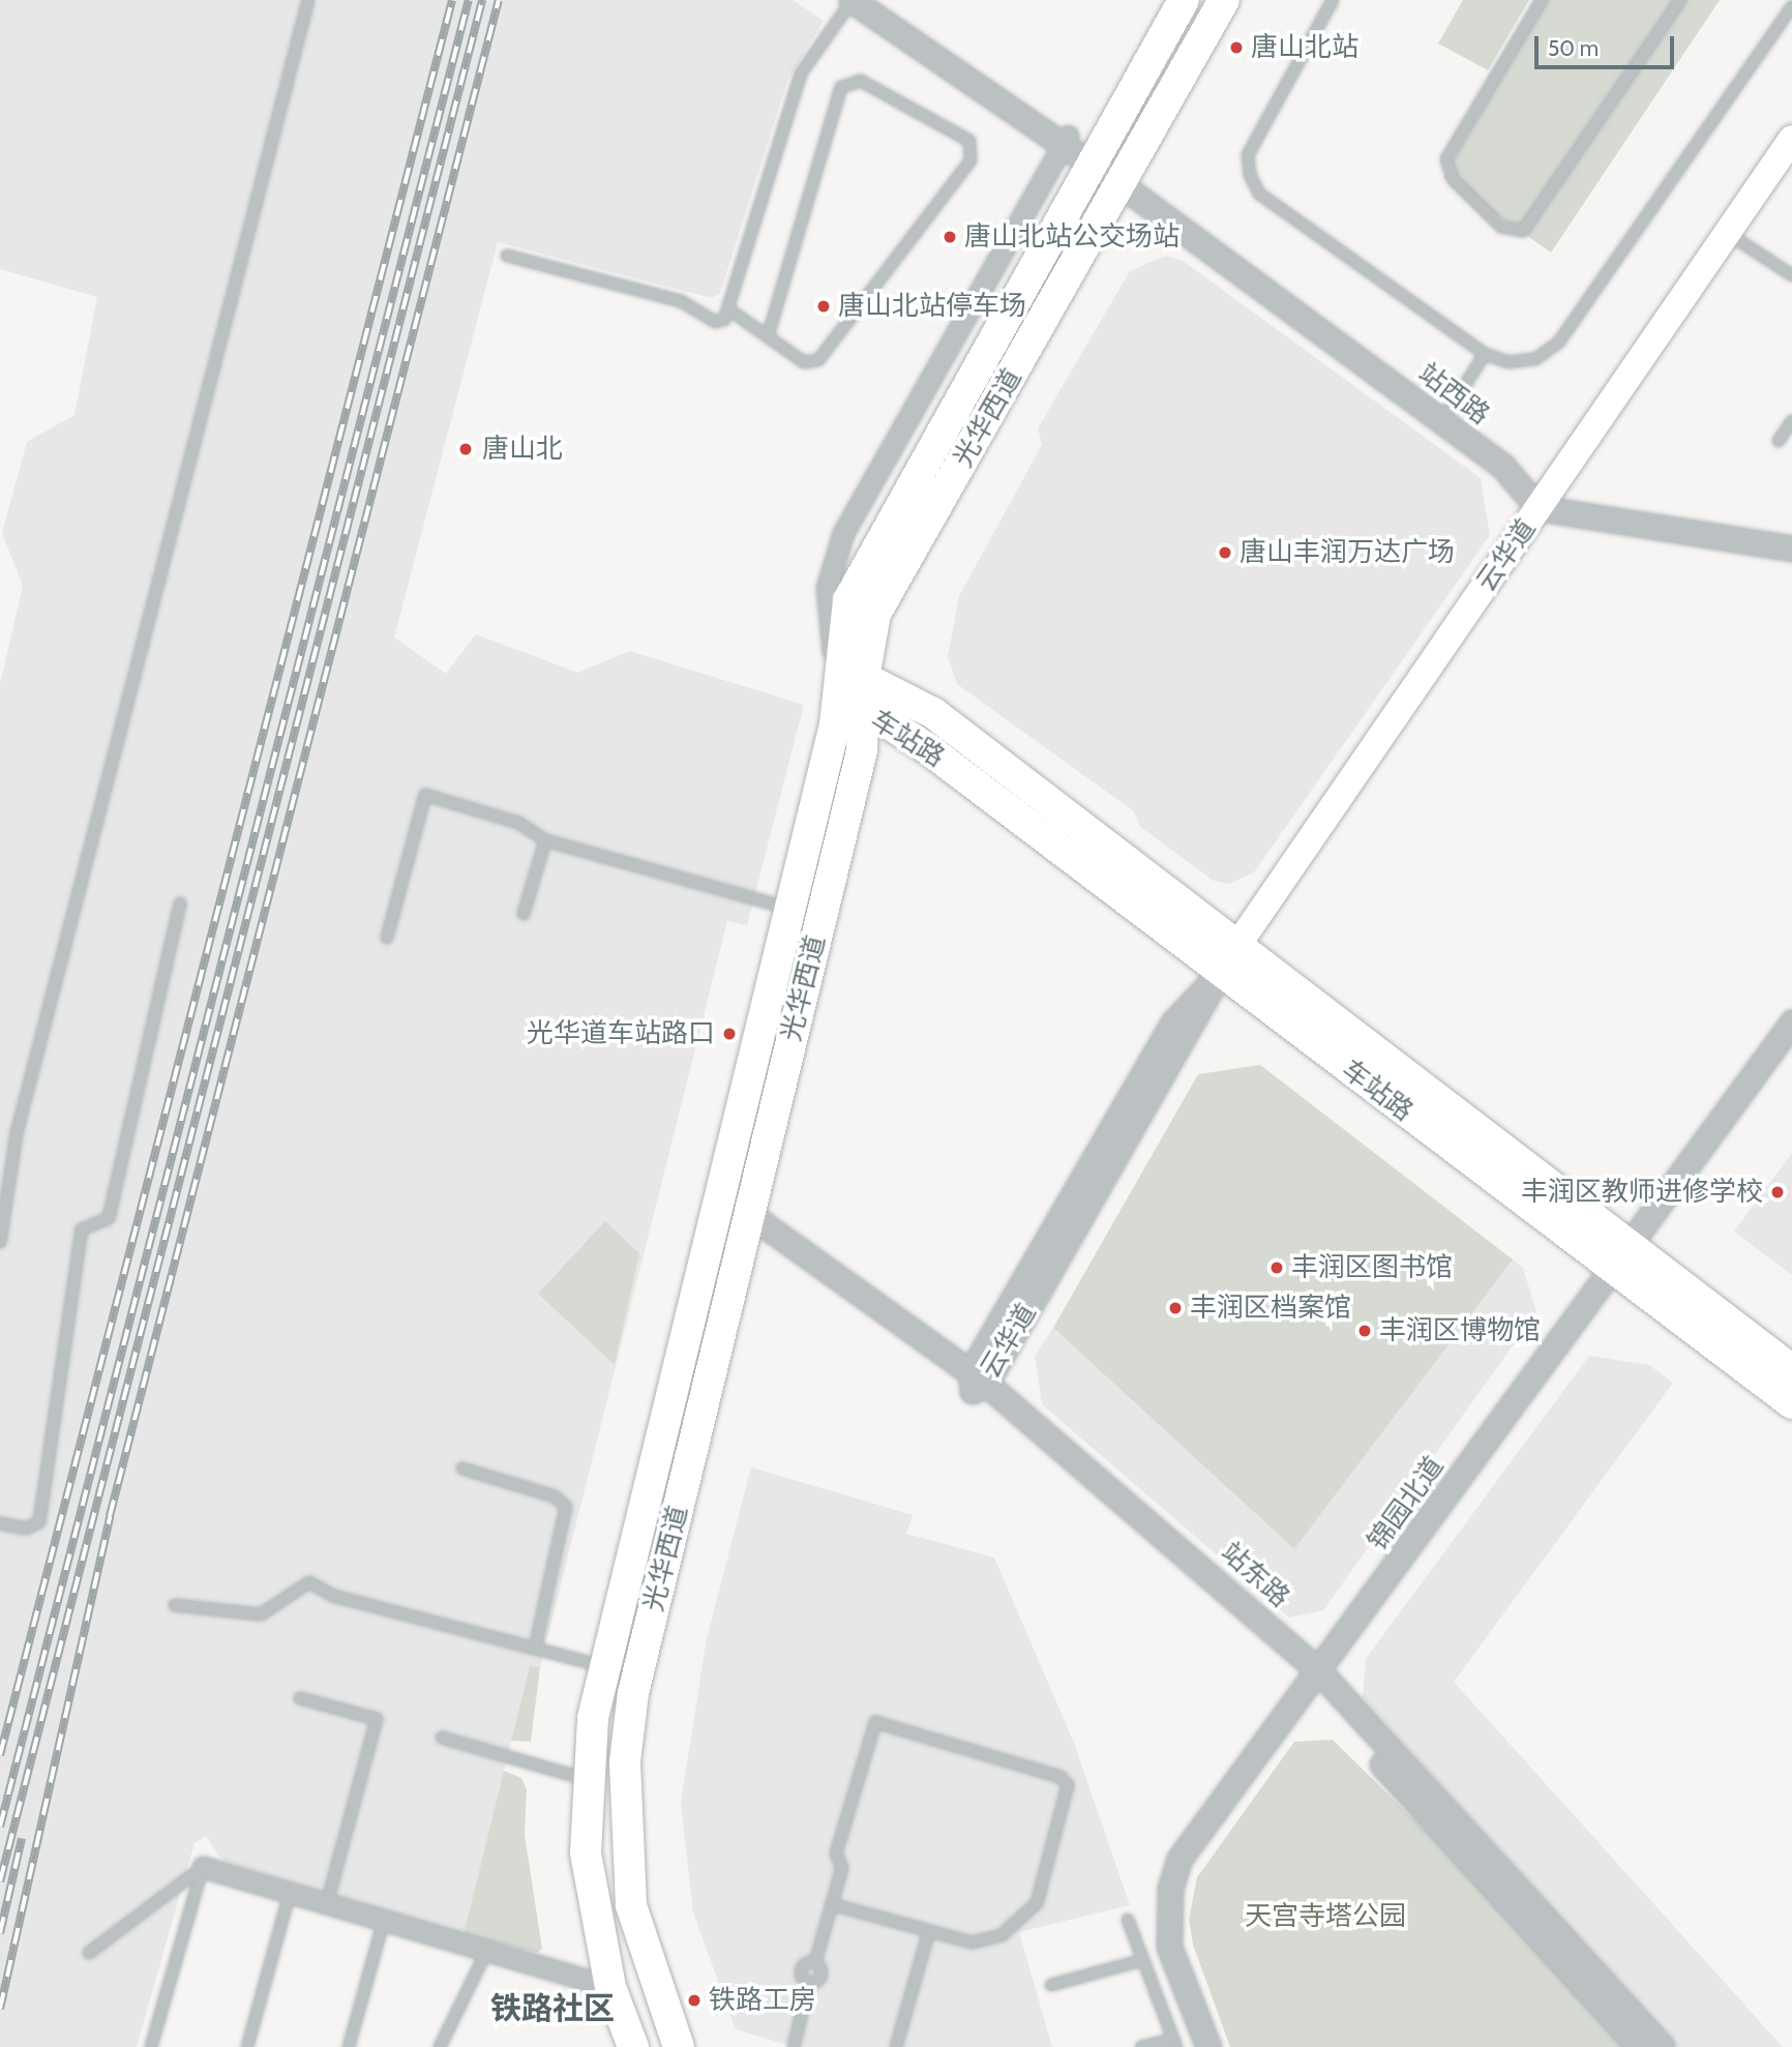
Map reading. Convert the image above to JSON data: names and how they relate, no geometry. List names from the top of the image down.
{
  "streets": {
    "main road": ["光华西道", "云华道", "车站路"],
    "street": ["站西路", "锦园北道", "站东路"]
  },
  "crossings": [
    ["站西路", "光华西道"],
    ["站西路", "云华道"],
    ["光华西道", "车站路"],
    ["光华西道", "站东路"],
    ["云华道", "车站路"],
    ["云华道", "站东路"],
    ["车站路", "锦园北道"],
    ["锦园北道", "站东路"]
  ],
  "districts": ["铁路社区"],
  "parks": ["天宫寺塔公园"],
  "places": [
    "唐山北站",
    "唐山北站公交场站",
    "唐山北站停车场",
    "唐山北",
    "唐山丰润万达广场",
    "光华道车站路口",
    "丰润区教师进修学校",
    "丰润区图书馆",
    "丰润区档案馆",
    "丰润区博物馆",
    "铁路工房"
  ],
  "scale_bar": "50 m"
}
